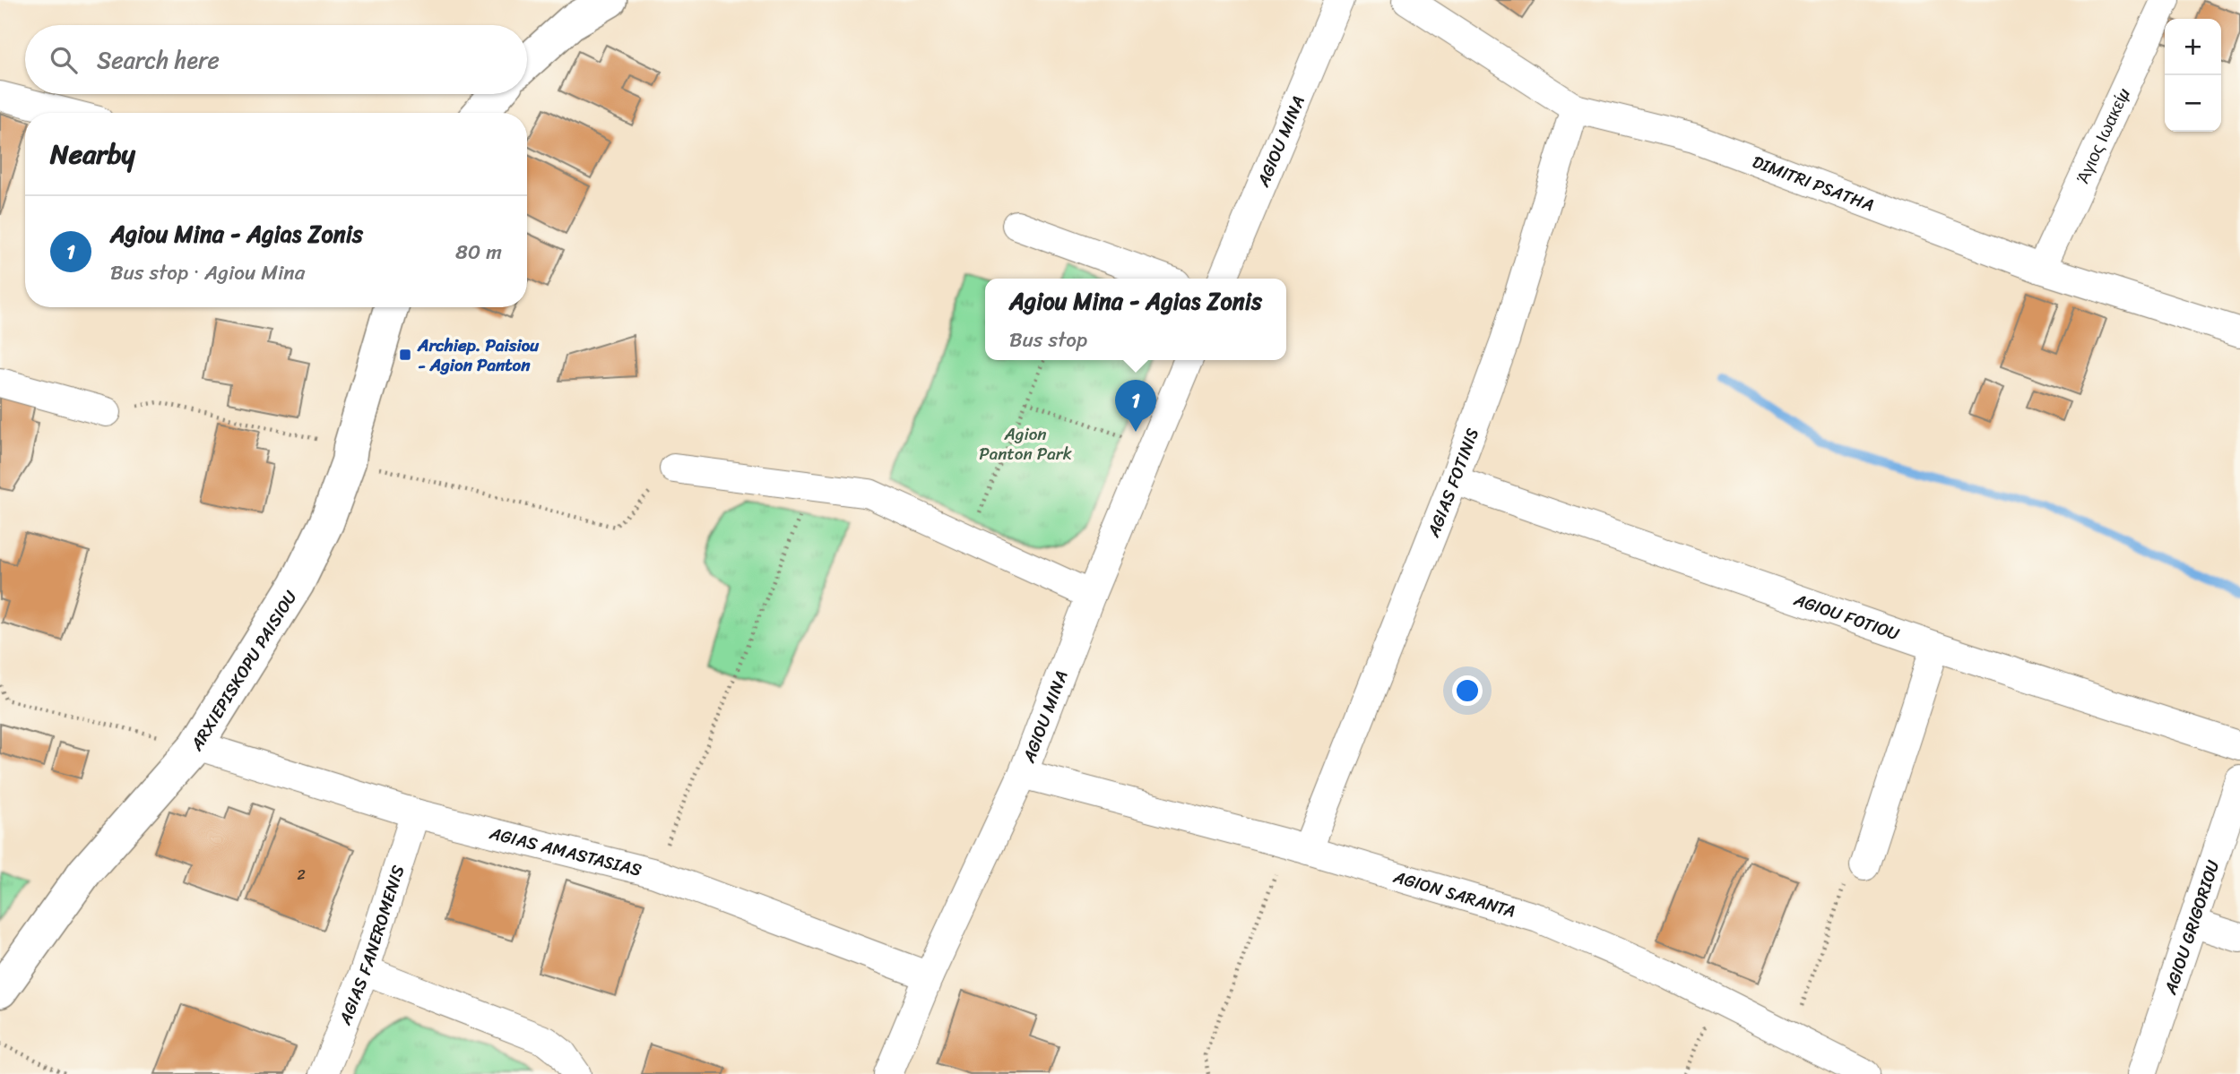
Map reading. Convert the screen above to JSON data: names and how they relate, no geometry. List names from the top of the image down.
{
  "streets": {
    "street": [
      "Άγιος Ιωακείμ",
      "AGIOU MINA",
      "DIMITRI PSATHA",
      "AGIAS FOTINIS",
      "AGIOU FOTIOU",
      "ARXIEPISKOPU PAISIOU",
      "AGIAS AMASTASIAS",
      "AGION SARANTA",
      "AGIOU GRIGORIOU",
      "AGIAS FANEROMENIS"
    ]
  },
  "crossings": [
    ["Άγιος Ιωακείμ", "DIMITRI PSATHA"],
    ["AGIOU MINA", "AGIAS AMASTASIAS"],
    ["AGIOU MINA", "AGION SARANTA"],
    ["DIMITRI PSATHA", "AGIAS FOTINIS"],
    ["AGIAS FOTINIS", "AGIOU FOTIOU"],
    ["AGIAS FOTINIS", "AGION SARANTA"],
    ["ARXIEPISKOPU PAISIOU", "AGIAS AMASTASIAS"],
    ["AGIAS AMASTASIAS", "AGIAS FANEROMENIS"]
  ],
  "parks": ["Agion Panton Park"],
  "places": {
    "transit": ["Archiep. Paisiou - Agion Panton"]
  },
  "house_numbers": ["2"],
  "page": {
    "map_buttons": ["+", "−"],
    "search": "Search here",
    "heading": "Nearby",
    "list": [
      {
        "mark": "1",
        "name": "Agiou Mina - Agias Zonis",
        "note": "Bus stop · Agiou Mina",
        "value": "80 m"
      }
    ],
    "popup": ["Agiou Mina - Agias Zonis", "Bus stop"],
    "pins": "1"
  }
}
